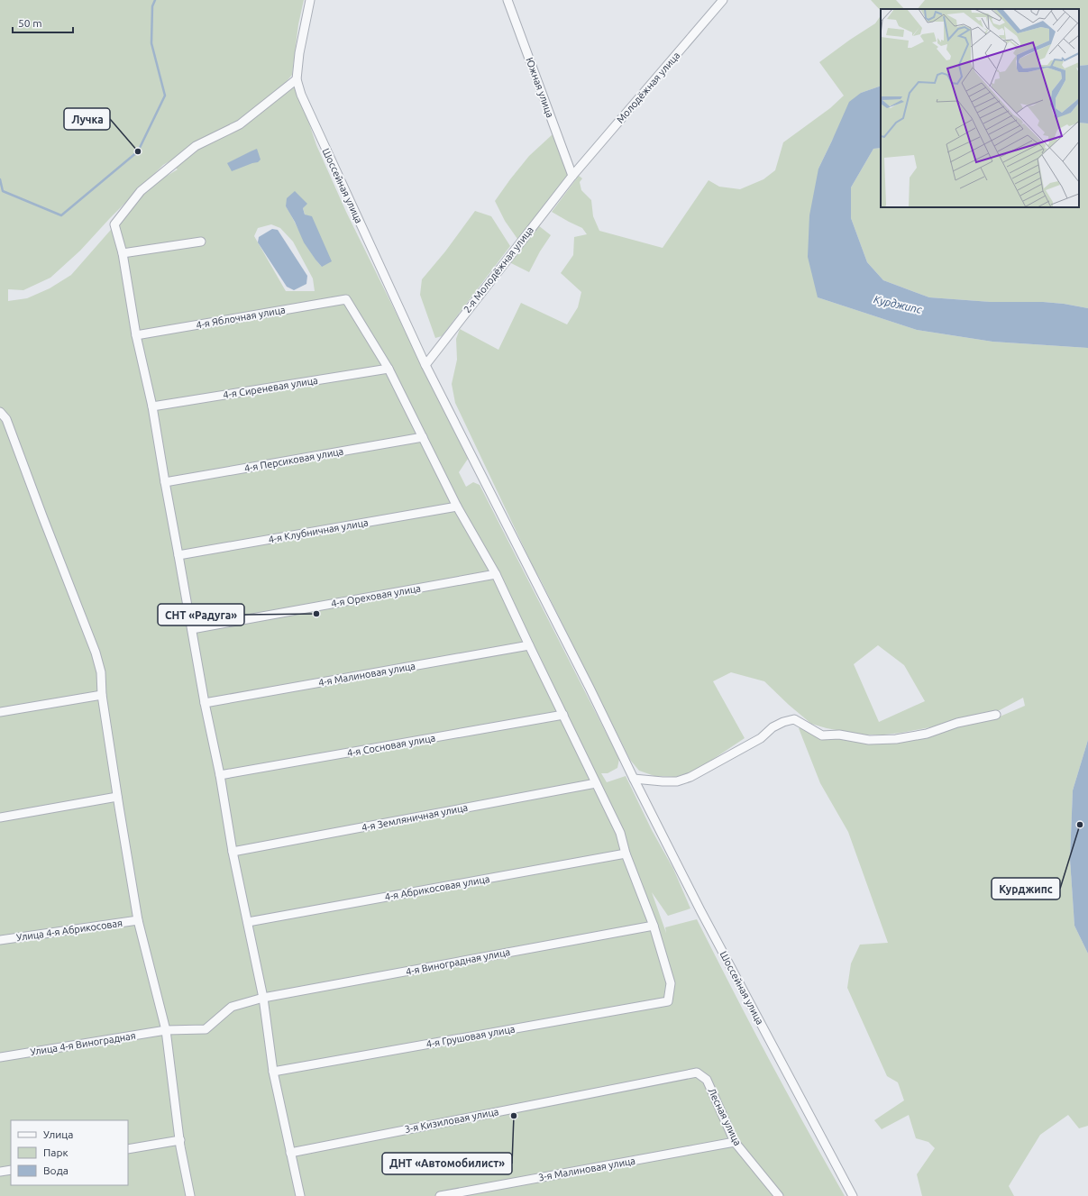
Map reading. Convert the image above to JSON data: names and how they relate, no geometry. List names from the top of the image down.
{
  "streets": {
    "street": [
      "Южная улица",
      "Молодёжная улица",
      "Шоссейная улица",
      "2-я Молодёжная улица",
      "4-я Яблочная улица",
      "4-я Сиреневая улица",
      "4-я Персиковая улица",
      "4-я Клубничная улица",
      "4-я Ореховая улица",
      "4-я Малиновая улица",
      "4-я Сосновая улица",
      "4-я Земляничная улица",
      "4-я Абрикосовая улица",
      "Улица 4-я Абрикосовая",
      "4-я Виноградная улица",
      "4-я Грушовая улица",
      "Улица 4-я Виноградная",
      "Лесная улица",
      "3-я Кизиловая улица",
      "3-я Малиновая улица"
    ]
  },
  "crossings": [
    ["Южная улица", "Молодёжная улица"],
    ["Южная улица", "2-я Молодёжная улица"],
    ["Молодёжная улица", "2-я Молодёжная улица"],
    ["Шоссейная улица", "2-я Молодёжная улица"],
    ["4-я Яблочная улица", "4-я Сиреневая улица"],
    ["4-я Виноградная улица", "4-я Грушовая улица"],
    ["4-я Виноградная улица", "Улица 4-я Виноградная"],
    ["Лесная улица", "3-я Кизиловая улица"],
    ["Лесная улица", "3-я Малиновая улица"]
  ],
  "water": ["Курджипс"],
  "places": [
    "Лучка",
    "СНТ «Радуга»",
    "Курджипс",
    "ДНТ «Автомобилист»"
  ],
  "legend": ["Улица", "Парк", "Вода"],
  "scale_bar": "50 m"
}
